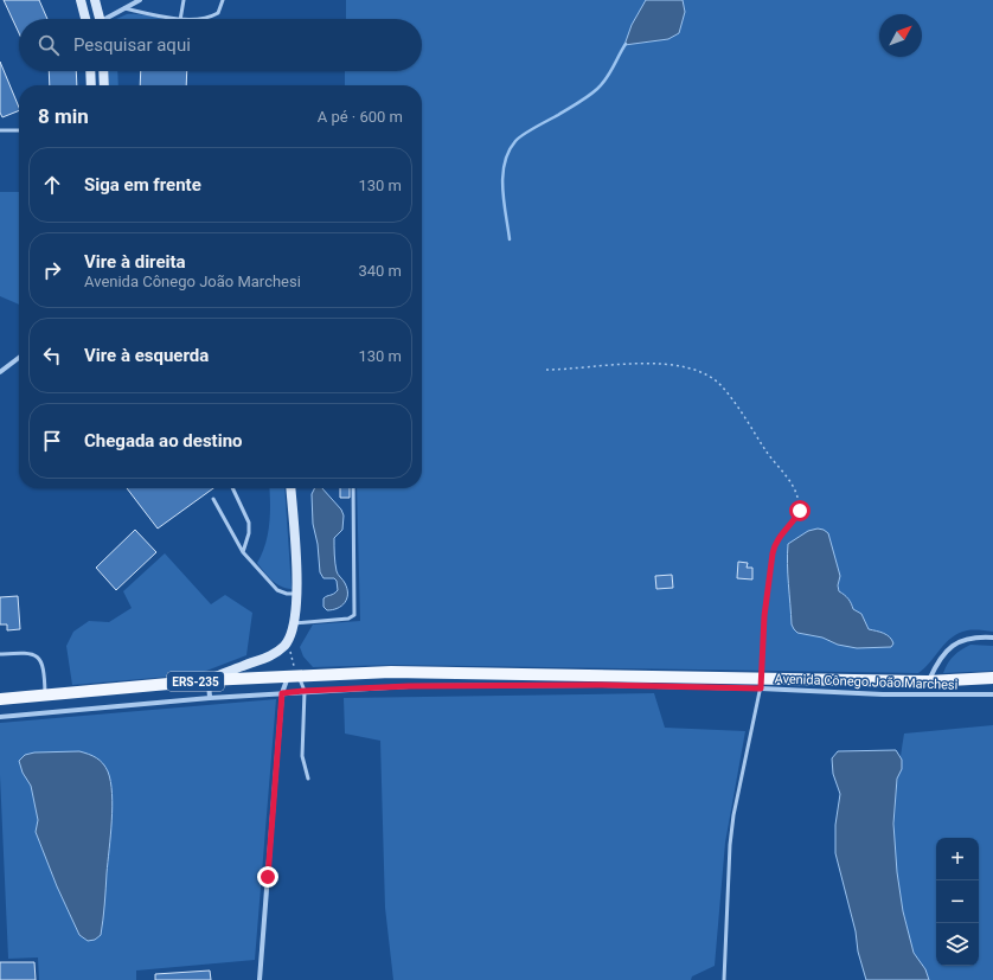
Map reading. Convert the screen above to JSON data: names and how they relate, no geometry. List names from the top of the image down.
{
  "streets": {
    "main road": ["ERS-235"],
    "street": ["Avenida Cônego João Marchesi"]
  },
  "crossings": [
    ["ERS-235", "Avenida Cônego João Marchesi"]
  ],
  "north": "top right",
  "page": {
    "search": "Pesquisar aqui",
    "heading": ["8 min", "A pé · 600 m"],
    "list": [
      ["Siga em frente", "130 m"],
      ["Vire à direita", "Avenida Cônego João Marchesi", "340 m"],
      ["Vire à esquerda", "130 m"],
      "Chegada ao destino"
    ],
    "map_buttons": ["+", "−"]
  }
}
